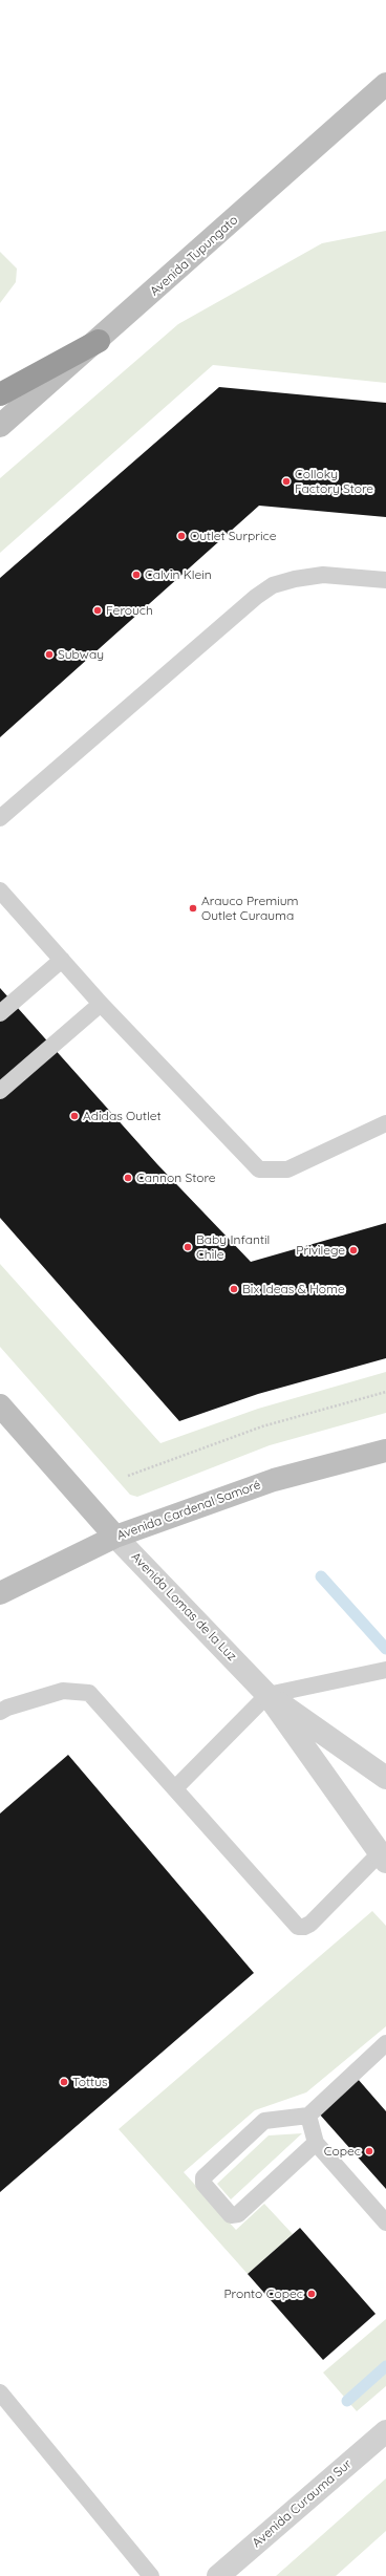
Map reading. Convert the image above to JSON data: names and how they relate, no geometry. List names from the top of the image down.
{
  "streets": {
    "main road": ["Avenida Tupungato", "Avenida Cardenal Samoré", "Avenida Lomas de la Luz"],
    "street": ["Avenida Curauma Sur"]
  },
  "crossings": [
    ["Avenida Cardenal Samoré", "Avenida Lomas de la Luz"]
  ],
  "places": [
    "Colloky Factory Store",
    "Outlet Surprice",
    "Calvin Klein",
    "Ferouch",
    "Subway",
    "Arauco Premium Outlet Curauma",
    "Adidas Outlet",
    "Cannon Store",
    "Baby Infantil Chile",
    "Privilege",
    "Bix Ideas & Home",
    "Tottus",
    "Copec",
    "Pronto Copec"
  ]
}
